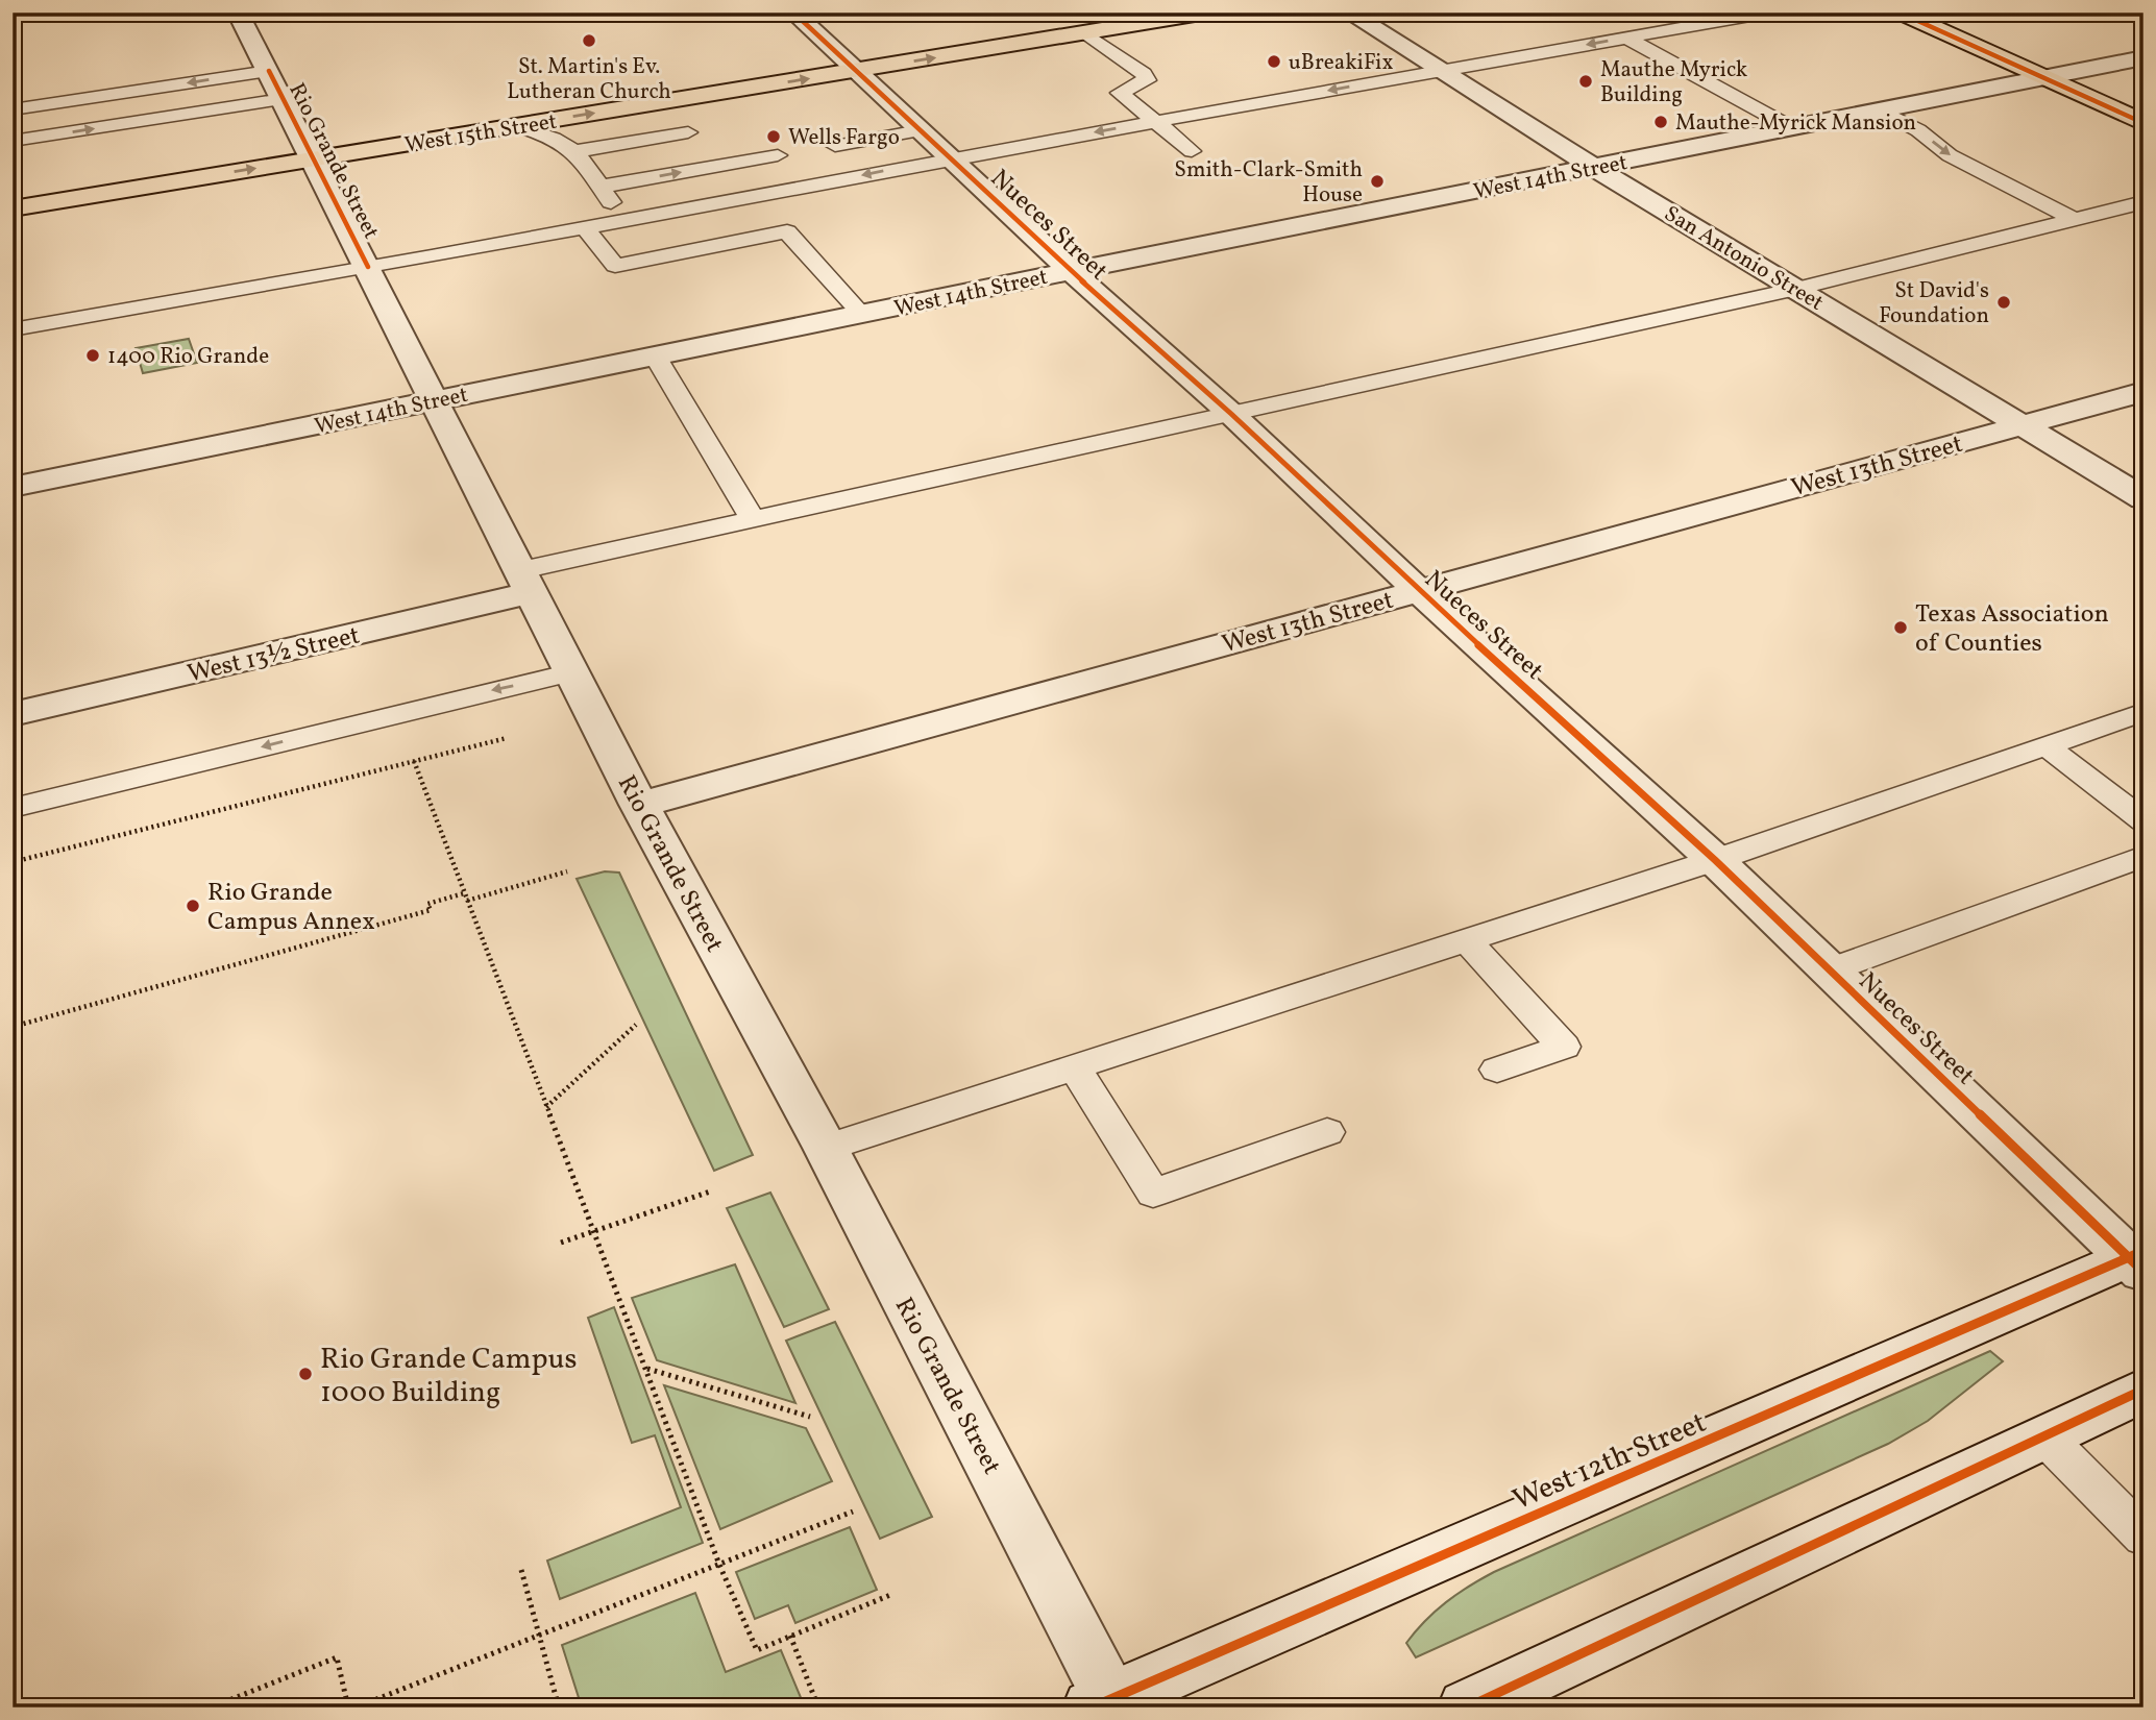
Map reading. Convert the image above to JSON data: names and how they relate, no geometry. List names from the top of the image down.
{
  "streets": {
    "main road": ["West 15th Street"],
    "street": [
      "Rio Grande Street",
      "West 14th Street",
      "Nueces Street",
      "San Antonio Street",
      "West 13th Street",
      "West 13½ Street",
      "West 12th Street"
    ]
  },
  "crossings": [
    ["West 15th Street", "Rio Grande Street"],
    ["West 15th Street", "Nueces Street"],
    ["Rio Grande Street", "West 14th Street"],
    ["Rio Grande Street", "West 13th Street"],
    ["Rio Grande Street", "West 13½ Street"],
    ["Rio Grande Street", "West 12th Street"],
    ["West 14th Street", "Nueces Street"],
    ["West 14th Street", "San Antonio Street"],
    ["Nueces Street", "West 13th Street"],
    ["Nueces Street", "West 12th Street"],
    ["San Antonio Street", "West 13th Street"]
  ],
  "one_way": ["West 15th Street"],
  "places": [
    "St. Martin's Ev. Lutheran Church",
    "uBreakiFix",
    "Mauthe Myrick Building",
    "Mauthe-Myrick Mansion",
    "Wells Fargo",
    "Smith-Clark-Smith House",
    "St David's Foundation",
    "1400 Rio Grande",
    "Texas Association of Counties",
    "Rio Grande Campus Annex",
    "Rio Grande Campus 1000 Building"
  ]
}
